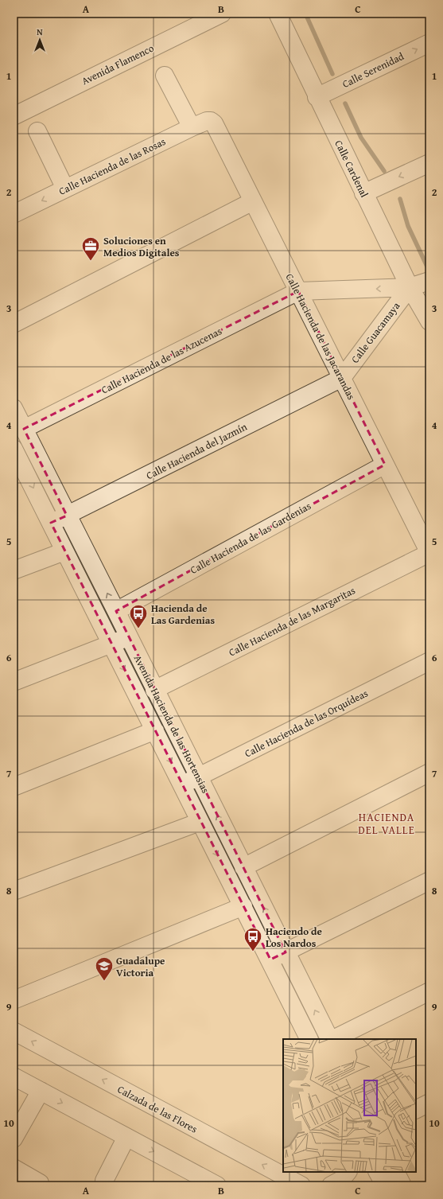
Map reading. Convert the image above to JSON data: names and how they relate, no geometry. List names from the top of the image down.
{
  "streets": {
    "street": [
      "Avenida Flamenco",
      "Calle Serenidad",
      "Calle Hacienda de las Rosas",
      "Calle Cardenal",
      "Calle Guacamaya",
      "Calle Hacienda de las Jacarandas",
      "Calle Hacienda de las Azucenas",
      "Calle Hacienda del Jazmín",
      "Calle Hacienda de las Gardenias",
      "Calle Hacienda de las Margaritas",
      "Calle Hacienda de las Orquídeas",
      "Avenida Hacienda de las Hortensias",
      "Calzada de las Flores"
    ]
  },
  "crossings": [
    ["Calle Serenidad", "Calle Cardenal"],
    ["Calle Hacienda de las Rosas", "Calle Hacienda de las Jacarandas"],
    ["Calle Cardenal", "Calle Guacamaya"],
    ["Calle Guacamaya", "Calle Hacienda de las Jacarandas"],
    ["Calle Guacamaya", "Calle Hacienda de las Azucenas"],
    ["Calle Guacamaya", "Calle Hacienda del Jazmín"],
    ["Calle Hacienda de las Jacarandas", "Calle Hacienda de las Azucenas"],
    ["Calle Hacienda de las Jacarandas", "Calle Hacienda del Jazmín"],
    ["Calle Hacienda de las Jacarandas", "Calle Hacienda de las Gardenias"],
    ["Calle Hacienda de las Jacarandas", "Calle Hacienda de las Margaritas"],
    ["Calle Hacienda de las Azucenas", "Avenida Hacienda de las Hortensias"],
    ["Calle Hacienda del Jazmín", "Avenida Hacienda de las Hortensias"],
    ["Calle Hacienda de las Gardenias", "Avenida Hacienda de las Hortensias"],
    ["Calle Hacienda de las Margaritas", "Avenida Hacienda de las Hortensias"],
    ["Calle Hacienda de las Orquídeas", "Avenida Hacienda de las Hortensias"]
  ],
  "districts": ["HACIENDA DEL VALLE"],
  "places": {
    "office": ["Soluciones en Medios Digitales"],
    "bus stop": ["Hacienda de Las Gardenias", "Haciendo de Los Nardos"],
    "school or university": ["Guadalupe Victoria"]
  },
  "north": "top",
  "grid": {
    "columns": ["A", "B", "C"],
    "rows": [
      "1",
      "2",
      "3",
      "4",
      "5",
      "6",
      "7",
      "8",
      "9",
      "10"
    ]
  }
}
